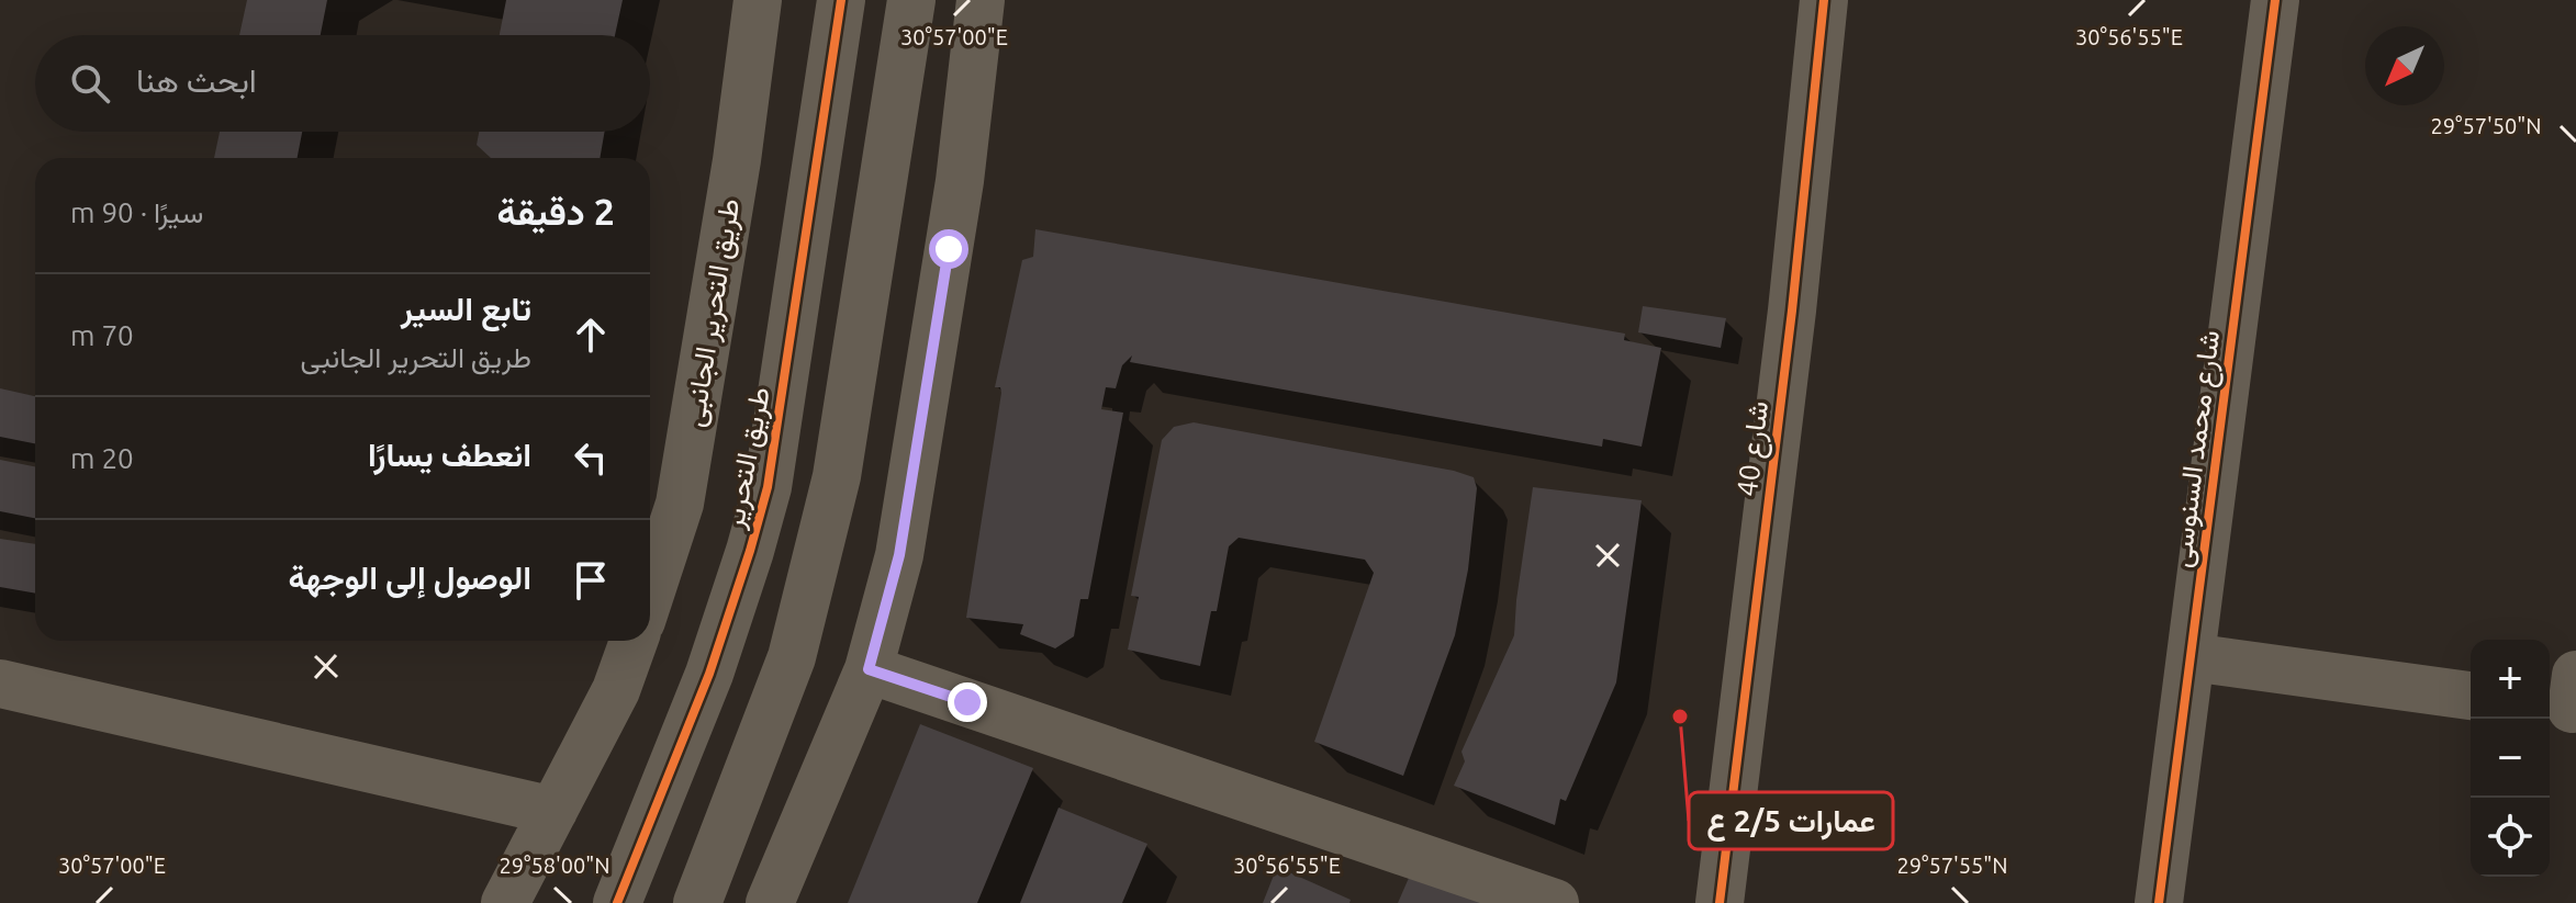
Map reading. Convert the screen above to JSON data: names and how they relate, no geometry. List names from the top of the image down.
{
  "streets": {
    "street": [
      "طريق التحرير الجانبى",
      "شارع 40",
      "شارع محمد السنوسى",
      "طريق التحرير"
    ]
  },
  "places": ["عمارات 2/5 ع"],
  "north": "bottom left",
  "page": {
    "search": "ابحث هنا",
    "heading": ["2 دقيقة", "سيرًا · 90 m"],
    "list": [
      ["تابع السير", "طريق التحرير الجانبى", "70 m"],
      ["انعطف يسارًا", "20 m"],
      "الوصول إلى الوجهة"
    ],
    "map_buttons": ["+", "−"]
  },
  "coordinates": [
    "30°57'00\"E",
    "30°56'55\"E",
    "29°57'50\"N",
    "29°58'00\"N",
    "29°57'55\"N"
  ]
}
